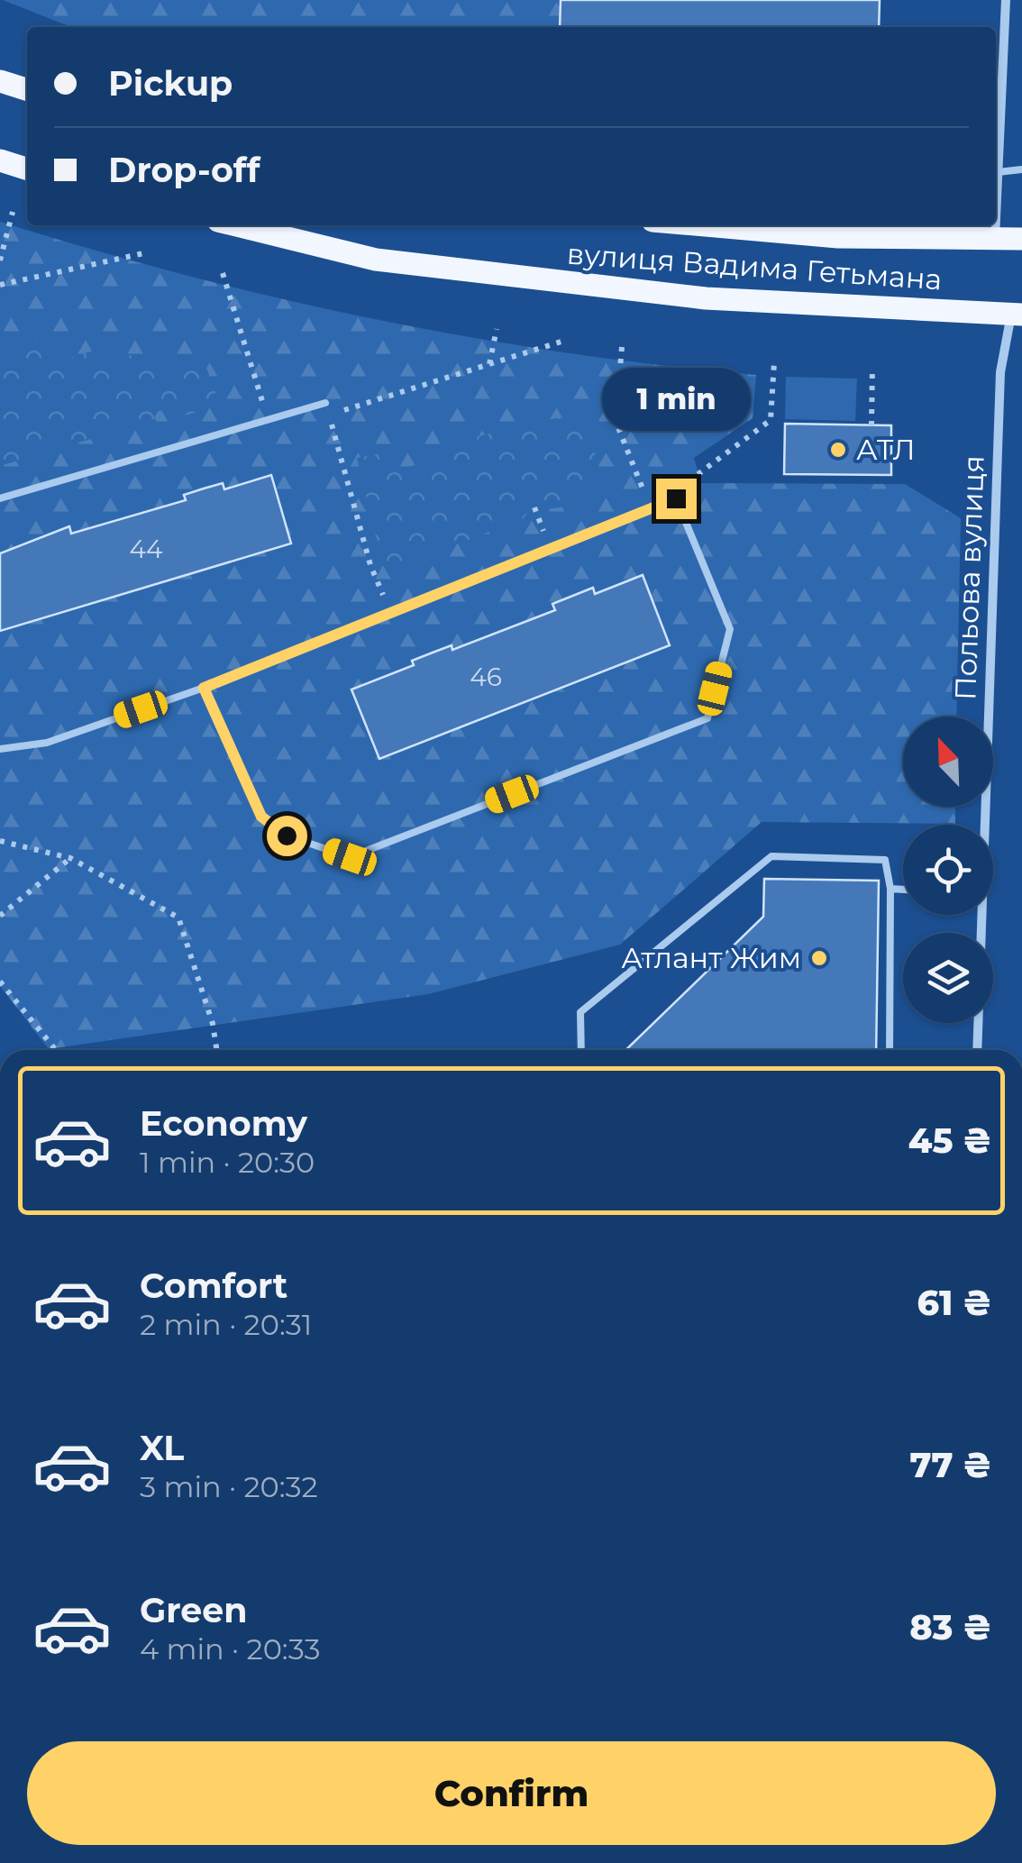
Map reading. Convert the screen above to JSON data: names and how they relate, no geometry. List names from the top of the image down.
{
  "streets": {
    "main road": ["вулиця Вадима Гетьмана"],
    "street": ["Польова вулиця"]
  },
  "crossings": [
    ["вулиця Вадима Гетьмана", "Польова вулиця"]
  ],
  "places": ["АТЛ", "Атлант Жим"],
  "house_numbers": ["44", "46"],
  "north": "top left",
  "page": {
    "banner": ["Pickup", "Drop-off"],
    "bubble": "1 min",
    "list": [
      {
        "name": "Economy",
        "note": "1 min · 20:30",
        "value": "45 ₴"
      },
      {
        "name": "Comfort",
        "note": "2 min · 20:31",
        "value": "61 ₴"
      },
      {
        "name": "XL",
        "note": "3 min · 20:32",
        "value": "77 ₴"
      },
      {
        "name": "Green",
        "note": "4 min · 20:33",
        "value": "83 ₴"
      }
    ],
    "buttons": "Confirm"
  }
}
